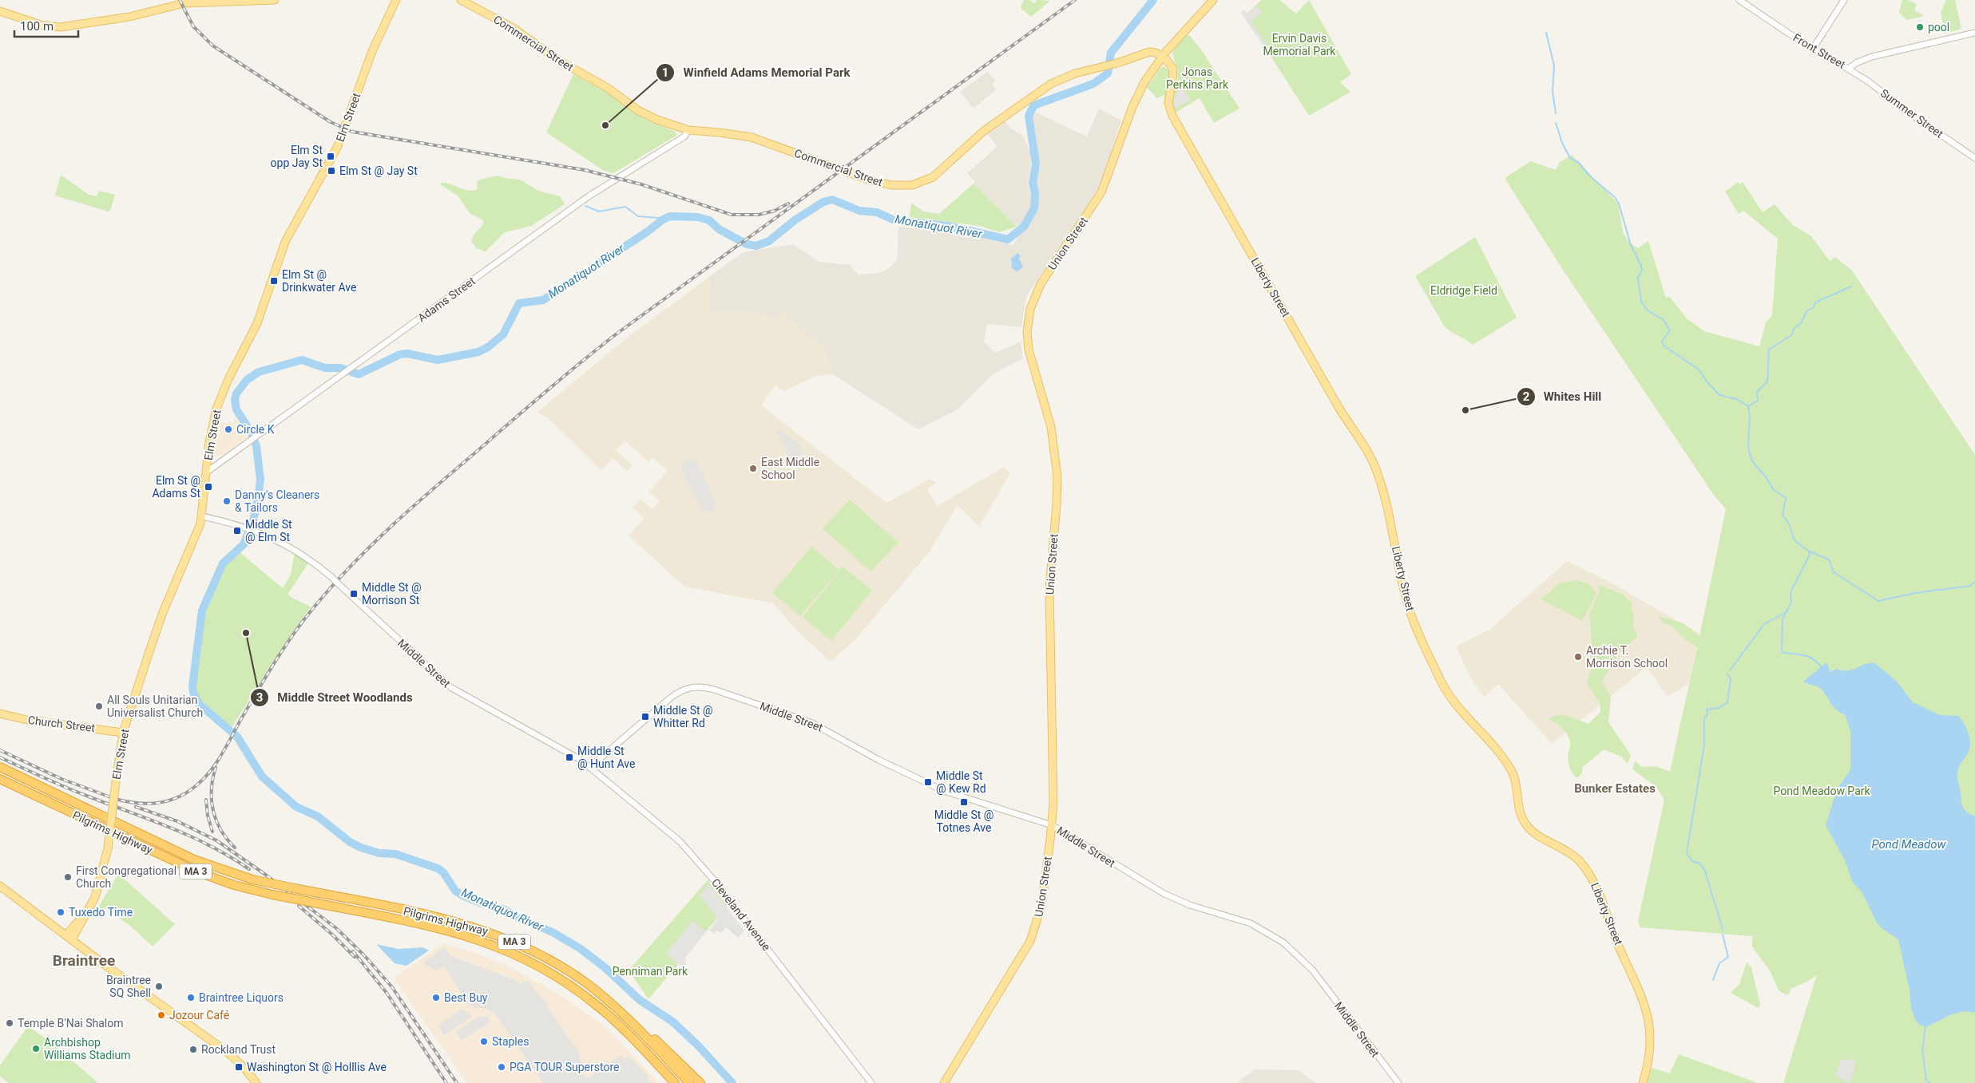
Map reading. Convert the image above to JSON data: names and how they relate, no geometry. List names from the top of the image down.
{
  "streets": {
    "highway": ["Pilgrims Highway", "MA 3"],
    "main road": [
      "Commercial Street",
      "Elm Street",
      "Union Street",
      "Liberty Street",
      "Church Street"
    ],
    "street": [
      "Front Street",
      "Summer Street",
      "Adams Street",
      "Middle Street",
      "Cleveland Avenue"
    ]
  },
  "crossings": [
    ["Commercial Street", "Union Street"],
    ["Commercial Street", "Liberty Street"],
    ["Commercial Street", "Adams Street"],
    ["Front Street", "Summer Street"],
    ["Elm Street", "Adams Street"],
    ["Elm Street", "Middle Street"],
    ["Elm Street", "Church Street"],
    ["Union Street", "Liberty Street"],
    ["Union Street", "Middle Street"],
    ["Middle Street", "Cleveland Avenue"]
  ],
  "districts": ["Bunker Estates", "Braintree"],
  "water": ["Monatiquot River", "Pond Meadow"],
  "parks": [
    "Ervin Davis Memorial Park",
    "Jonas Perkins Park",
    "Eldridge Field",
    "Pond Meadow Park",
    "Penniman Park"
  ],
  "places": {
    "other": [
      "pool",
      "Winfield Adams Memorial Park",
      "Whites Hill",
      "Circle K",
      "East Middle School",
      "Danny's Cleaners & Tailors",
      "Middle Street Woodlands",
      "Archie T. Morrison School",
      "All Souls Unitarian Universalist Church",
      "First Congregational Church",
      "Tuxedo Time",
      "Braintree SQ Shell",
      "Braintree Liquors",
      "Best Buy",
      "Jozour Café",
      "Temple B'Nai Shalom",
      "Staples",
      "Archbishop Williams Stadium",
      "Rockland Trust",
      "PGA TOUR Superstore"
    ],
    "transit": [
      "Elm St opp Jay St",
      "Elm St @ Jay St",
      "Elm St @ Drinkwater Ave",
      "Elm St @ Adams St",
      "Middle St @ Elm St",
      "Middle St @ Morrison St",
      "Middle St @ Whitter Rd",
      "Middle St @ Hunt Ave",
      "Middle St @ Kew Rd",
      "Middle St @ Totnes Ave",
      "Washington St @ Holllis Ave"
    ]
  },
  "scale_bar": "100 m"
}
